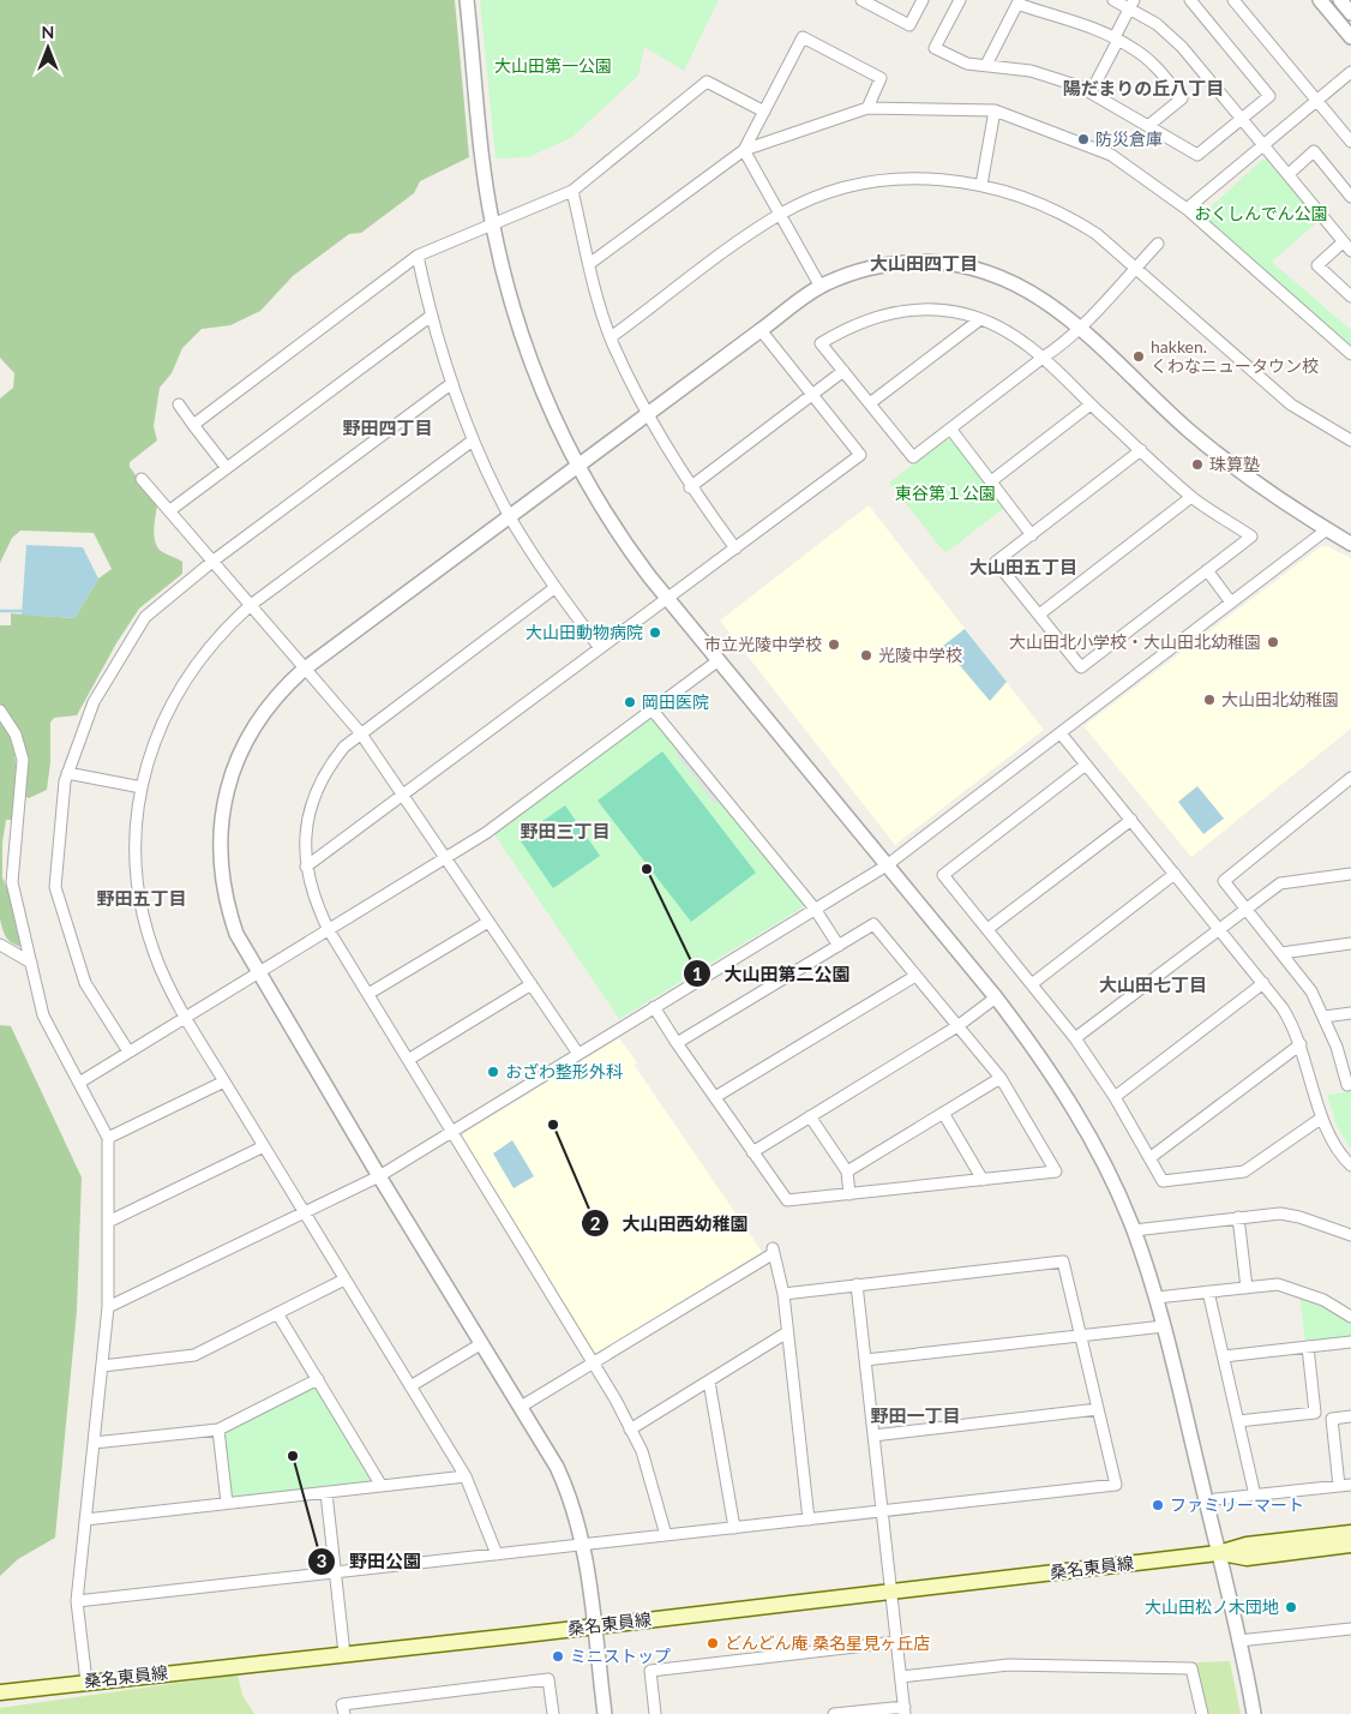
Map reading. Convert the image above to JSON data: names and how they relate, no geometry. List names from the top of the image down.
{
  "streets": {
    "main road": ["桑名東員線"]
  },
  "districts": [
    "陽だまりの丘八丁目",
    "大山田四丁目",
    "野田四丁目",
    "大山田五丁目",
    "野田三丁目",
    "野田五丁目",
    "大山田七丁目",
    "野田一丁目"
  ],
  "parks": ["大山田第一公園", "おくしんでん公園", "東谷第１公園"],
  "places": [
    "防災倉庫",
    "hakken. くわなニュータウン校",
    "珠算塾",
    "大山田動物病院",
    "大山田北小学校・大山田北幼稚園",
    "市立光陵中学校",
    "光陵中学校",
    "大山田北幼稚園",
    "岡田医院",
    "大山田第二公園",
    "おざわ整形外科",
    "大山田西幼稚園",
    "野田公園",
    "ファミリーマート",
    "大山田松ノ木団地",
    "どんどん庵 桑名星見ヶ丘店",
    "ミニストップ"
  ],
  "north": "top"
}
